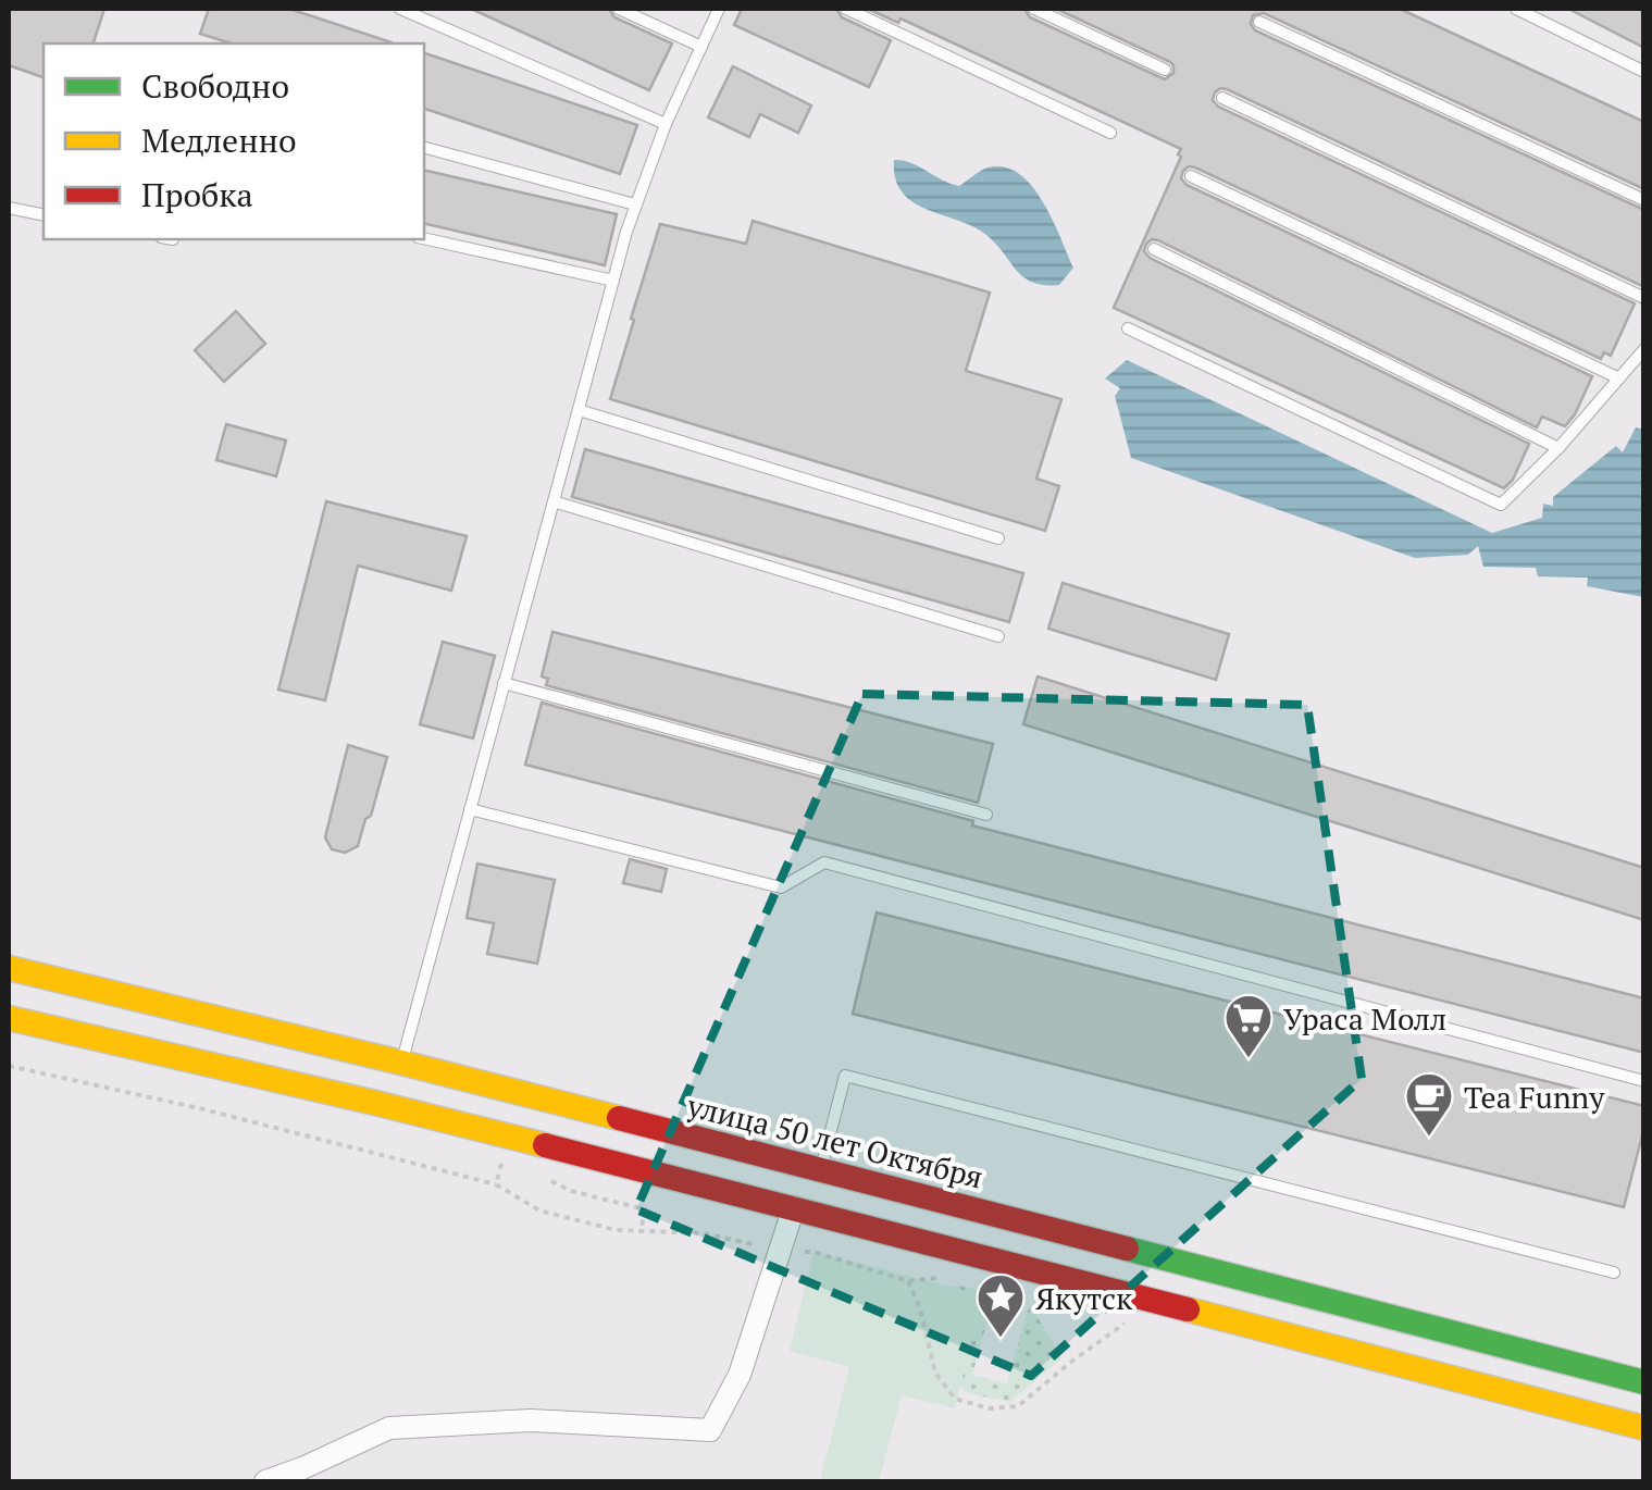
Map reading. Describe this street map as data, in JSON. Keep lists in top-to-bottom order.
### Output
{
  "streets": {
    "main road": ["улица 50 лет Октября"]
  },
  "places": {
    "supermarket": ["Ураса Молл"],
    "cafe": ["Tea Funny"],
    "place": ["Якутск"]
  },
  "legend": ["Свободно", "Медленно", "Пробка"]
}
